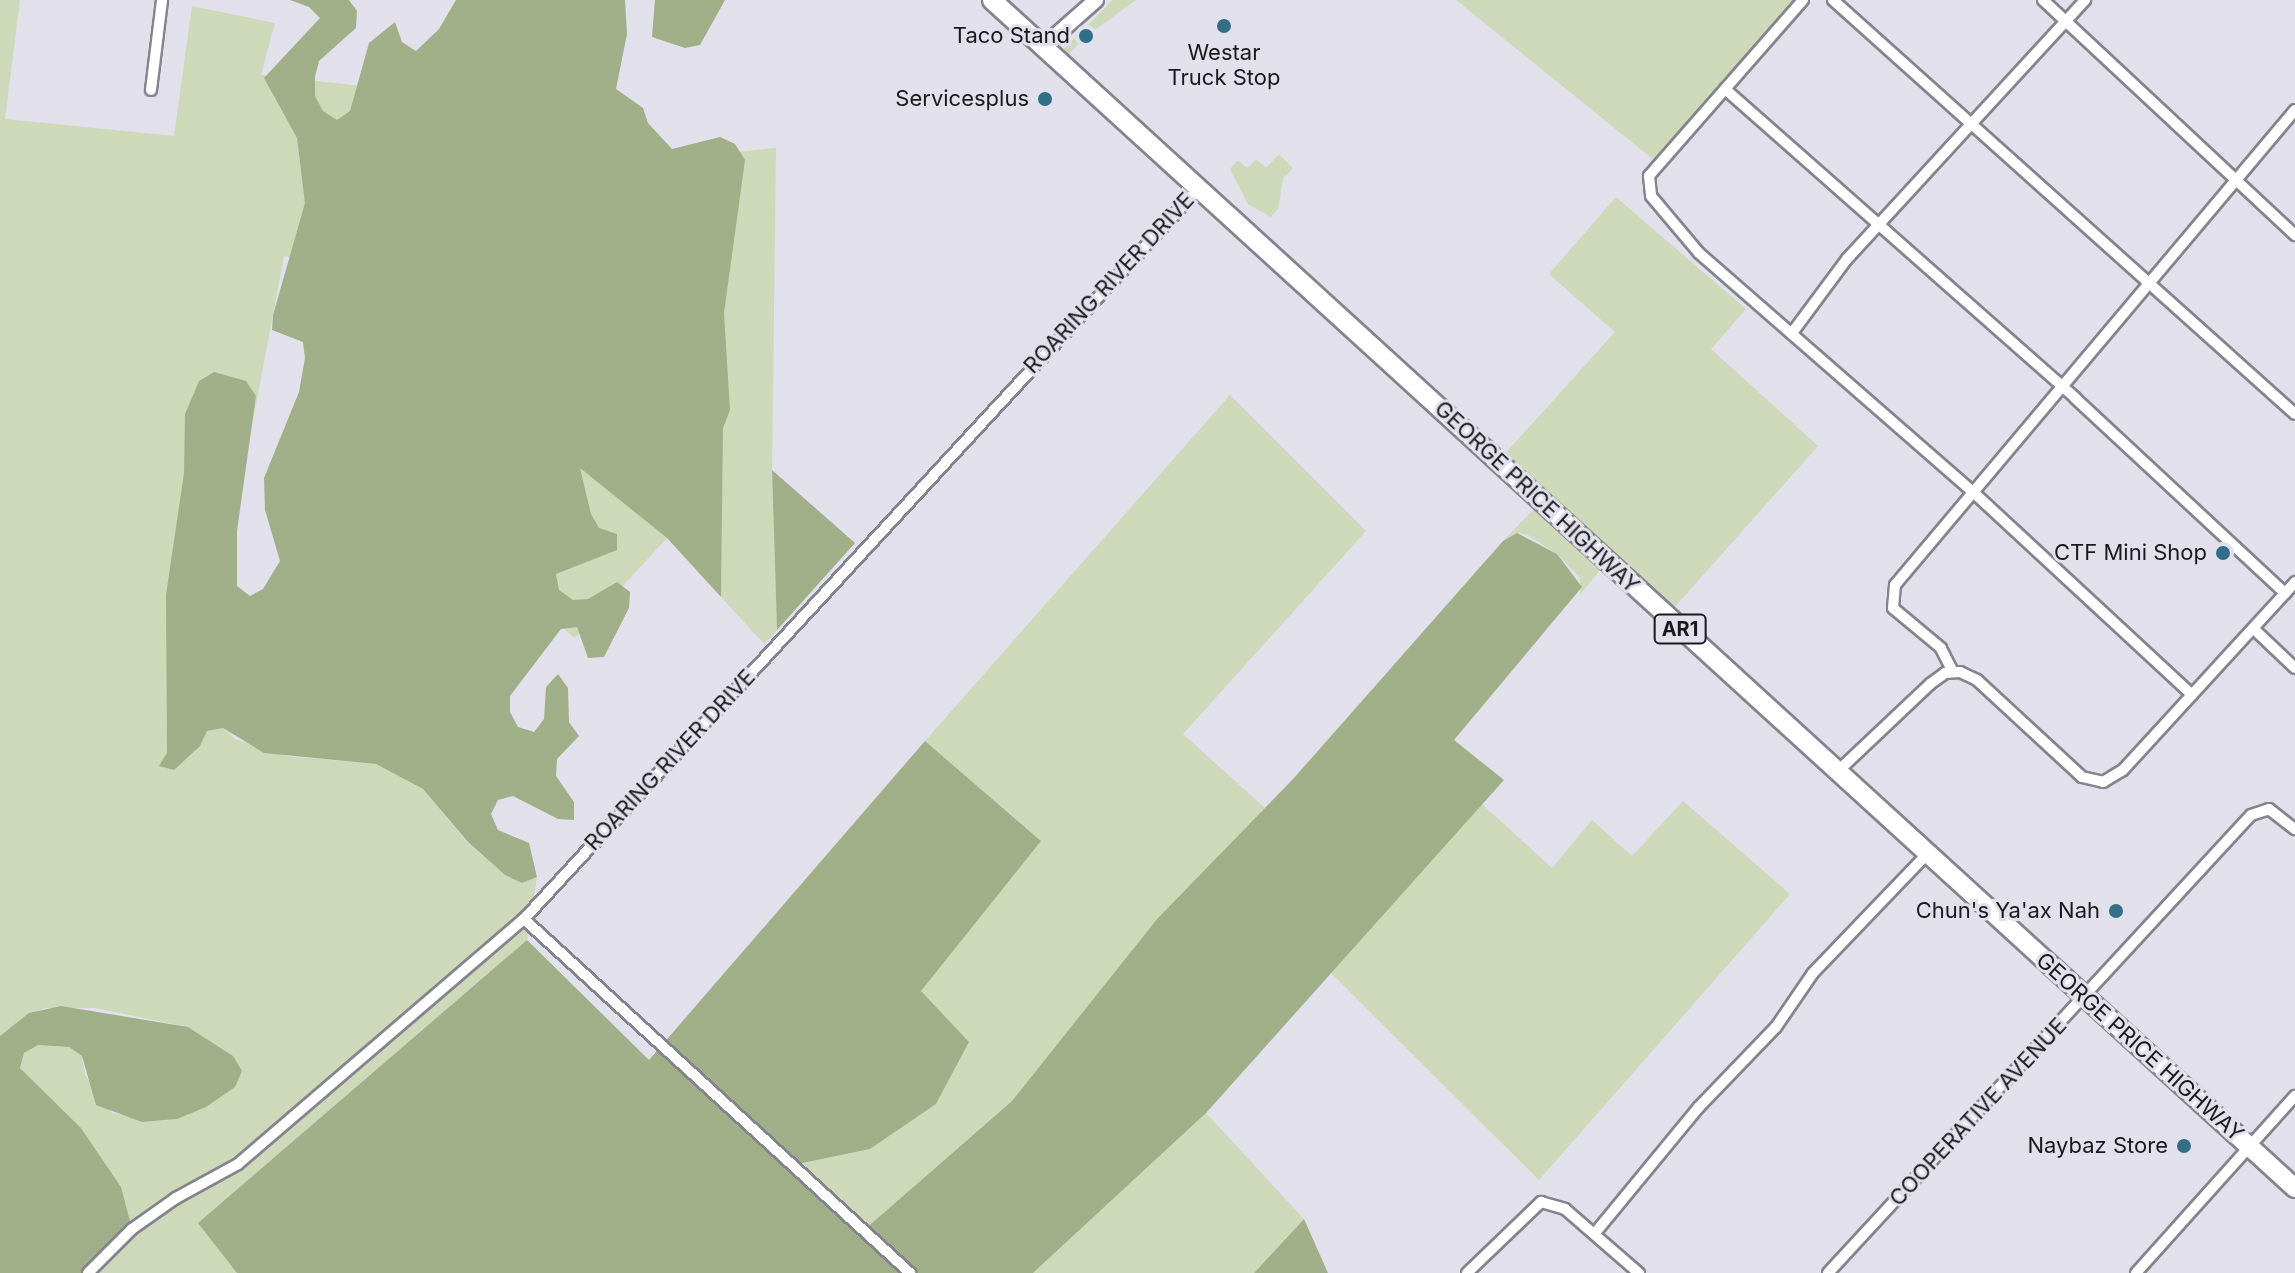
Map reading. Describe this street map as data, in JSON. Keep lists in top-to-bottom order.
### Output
{
  "streets": {
    "highway": ["GEORGE PRICE HIGHWAY", "AR1"],
    "street": ["ROARING RIVER DRIVE", "COOPERATIVE AVENUE"]
  },
  "crossings": [
    ["ROARING RIVER DRIVE", "GEORGE PRICE HIGHWAY"],
    ["GEORGE PRICE HIGHWAY", "COOPERATIVE AVENUE"]
  ],
  "places": [
    "Westar Truck Stop",
    "Taco Stand",
    "Servicesplus",
    "CTF Mini Shop",
    "Chun's Ya'ax Nah",
    "Naybaz Store"
  ]
}
